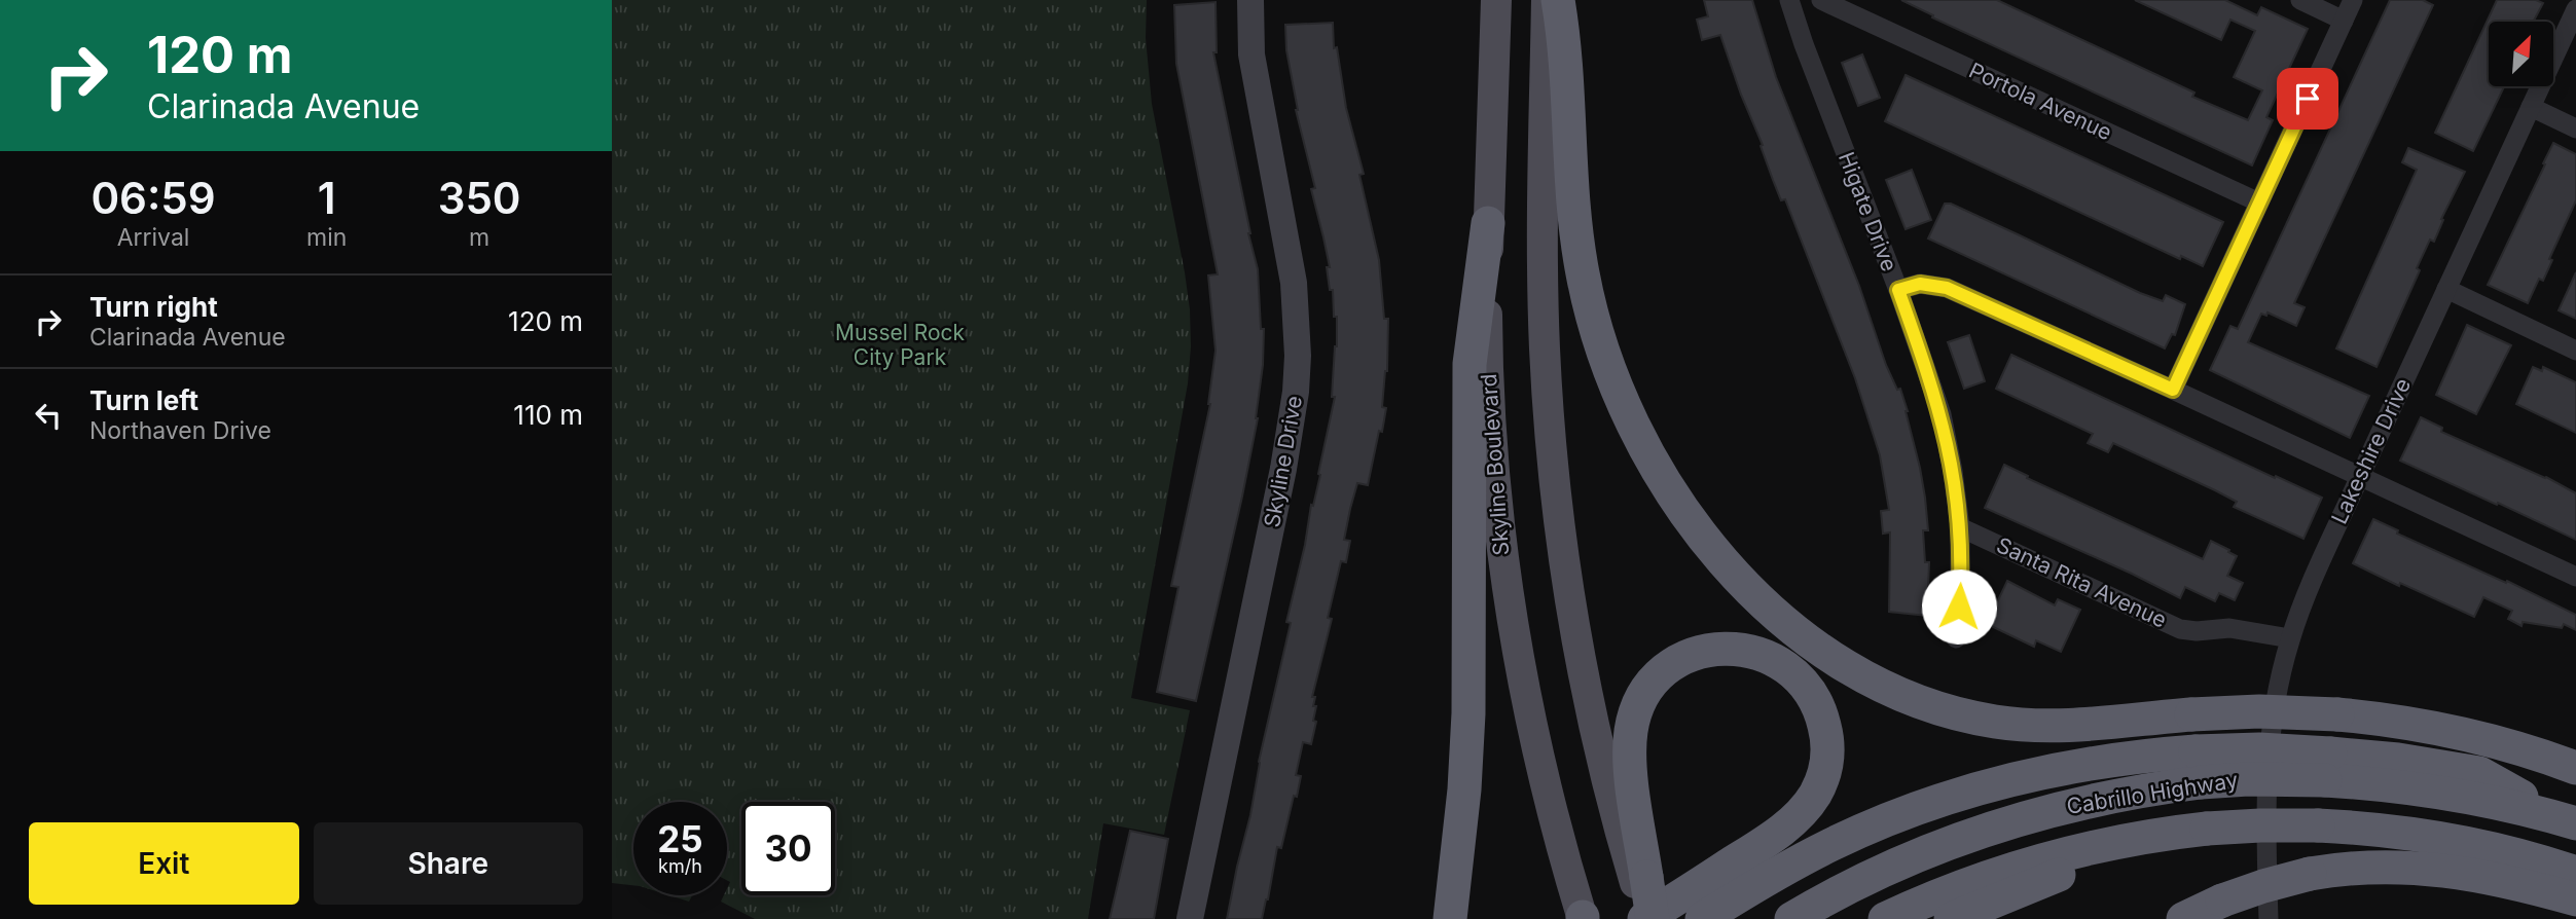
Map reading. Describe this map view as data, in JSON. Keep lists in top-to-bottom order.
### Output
{
  "streets": {
    "highway": ["Cabrillo Highway"],
    "main road": ["Skyline Boulevard"],
    "street": [
      "Portola Avenue",
      "Higate Drive",
      "Lakeshire Drive",
      "Skyline Drive",
      "Santa Rita Avenue"
    ]
  },
  "crossings": [
    ["Higate Drive", "Santa Rita Avenue"],
    ["Lakeshire Drive", "Santa Rita Avenue"]
  ],
  "parks": ["Mussel Rock City Park"],
  "north": "top right",
  "page": {
    "turn": ["120 m", "Clarinada Avenue"],
    "eta": [
      "06:59",
      "Arrival",
      "1",
      "min",
      "350",
      "m"
    ],
    "list": [
      {
        "name": "Turn right",
        "note": "Clarinada Avenue",
        "value": "120 m"
      },
      {
        "name": "Turn left",
        "note": "Northaven Drive",
        "value": "110 m"
      }
    ],
    "speed": "25 km/h",
    "limit": "30",
    "buttons": ["Exit", "Share"]
  }
}
